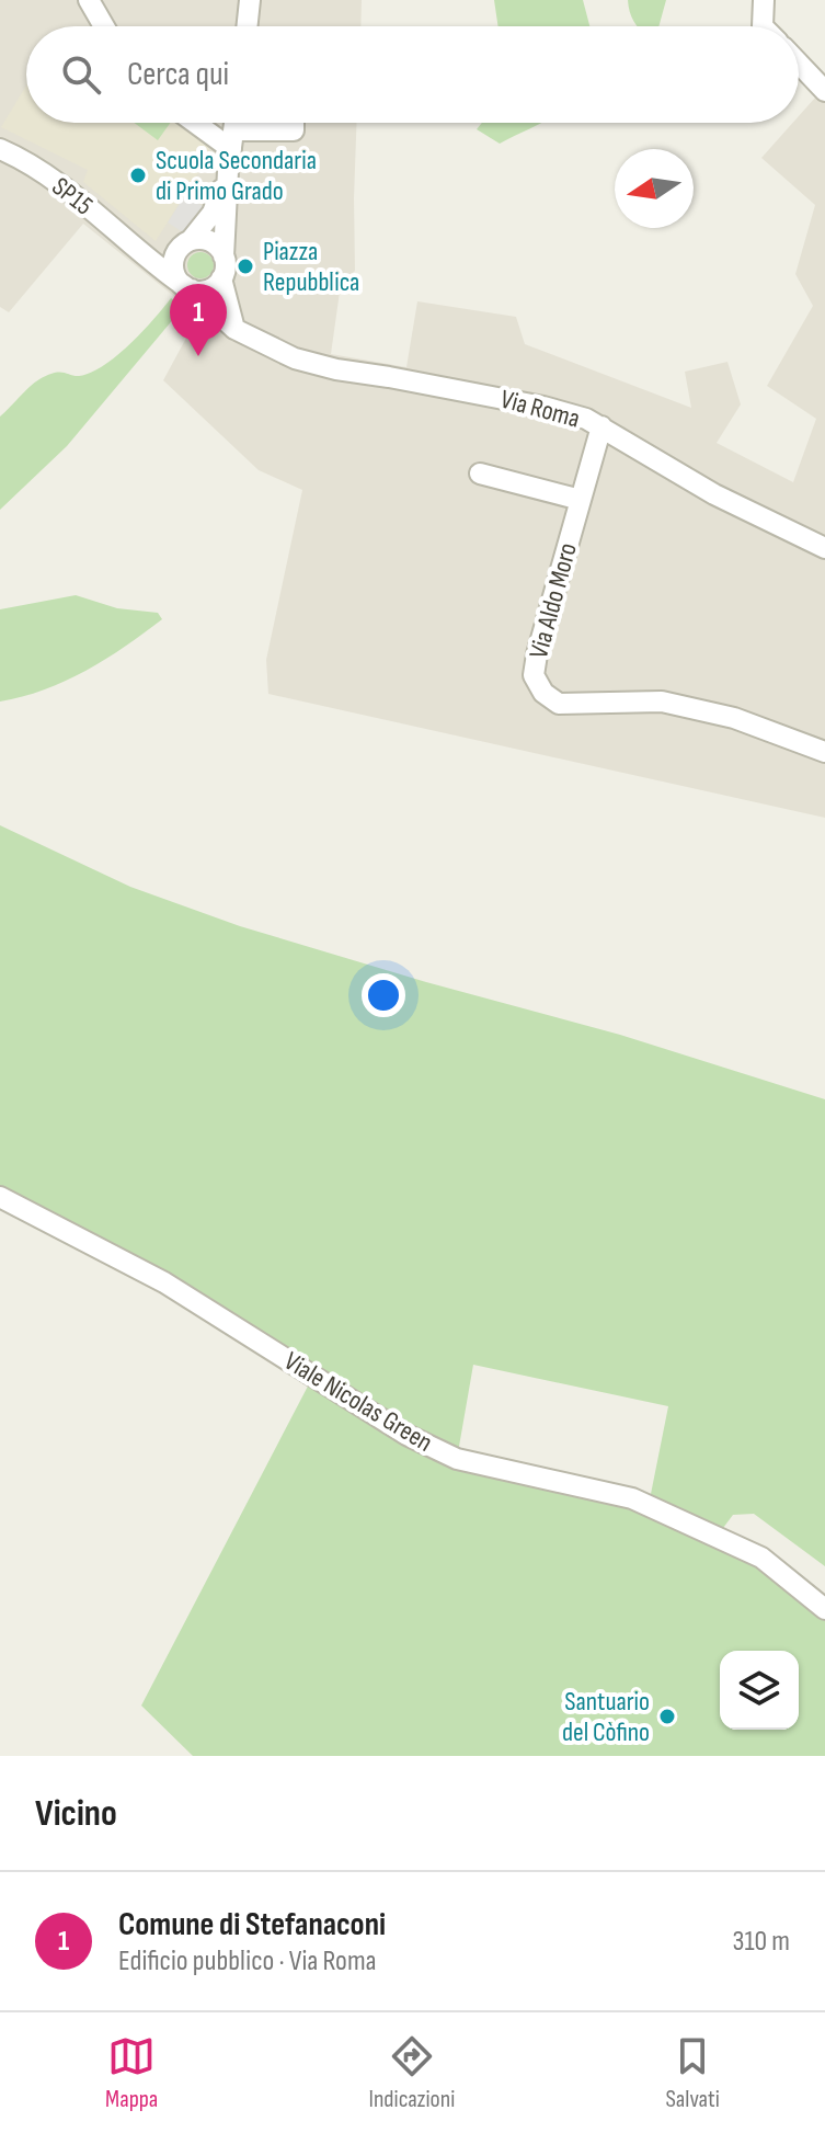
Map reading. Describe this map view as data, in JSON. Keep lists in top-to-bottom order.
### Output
{
  "streets": {
    "street": [
      "SP15",
      "Via Roma",
      "Via Aldo Moro",
      "Viale Nicolas Green"
    ]
  },
  "crossings": [
    ["SP15", "Via Roma"],
    ["Via Roma", "Via Aldo Moro"]
  ],
  "places": ["Scuola Secondaria di Primo Grado", "Piazza Repubblica", "Santuario del Còfino"],
  "north": "left",
  "page": {
    "search": "Cerca qui",
    "pins": "1",
    "heading": "Vicino",
    "list": [
      {
        "mark": "1",
        "name": "Comune di Stefanaconi",
        "note": "Edificio pubblico · Via Roma",
        "value": "310 m"
      }
    ],
    "nav": ["Mappa", "Indicazioni", "Salvati"]
  }
}
